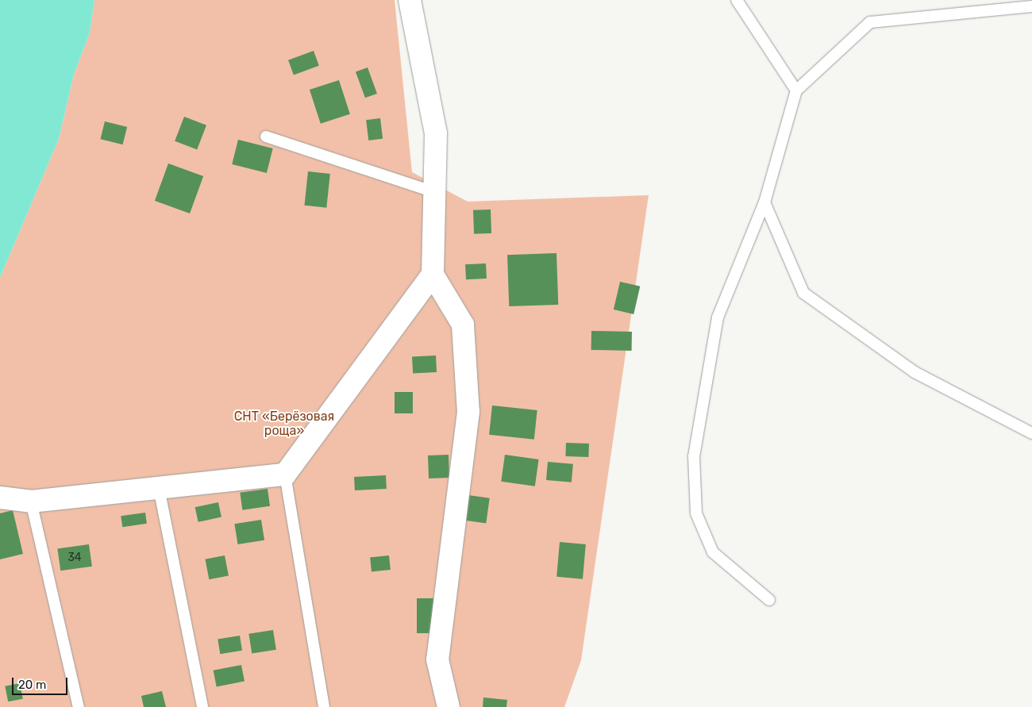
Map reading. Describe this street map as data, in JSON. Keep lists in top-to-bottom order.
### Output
{
  "parks": ["СНТ «Берёзовая роща»"],
  "house_numbers": ["34"],
  "scale_bar": "20 m"
}
